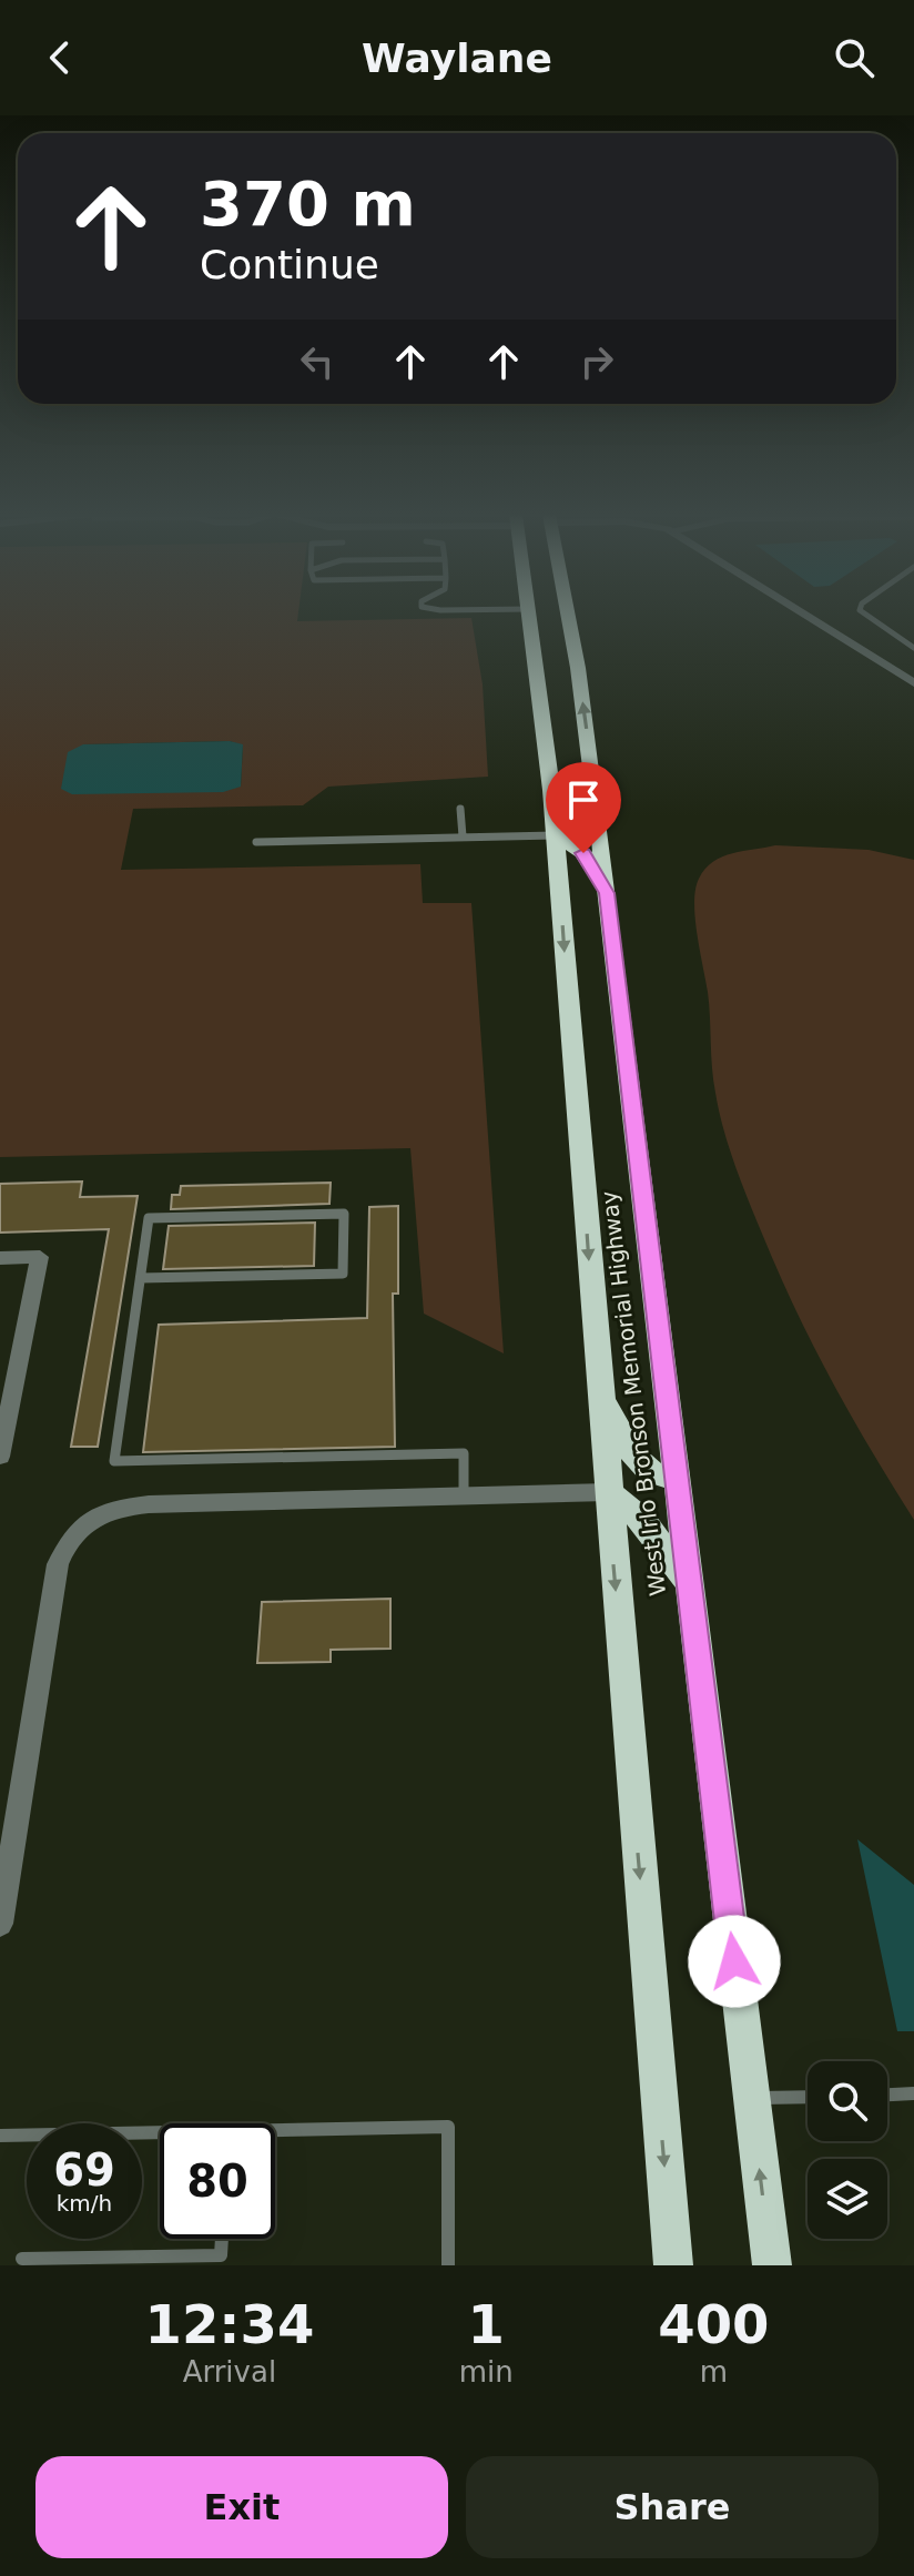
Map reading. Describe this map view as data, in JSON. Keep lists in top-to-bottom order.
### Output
{
  "streets": {
    "highway": ["West Irlo Bronson Memorial Highway"]
  },
  "page": {
    "header": "Waylane",
    "turn": ["370 m", "Continue"],
    "speed": "69 km/h",
    "limit": "80",
    "eta": [
      "12:34",
      "Arrival",
      "1",
      "min",
      "400",
      "m"
    ],
    "buttons": ["Exit", "Share"]
  }
}
